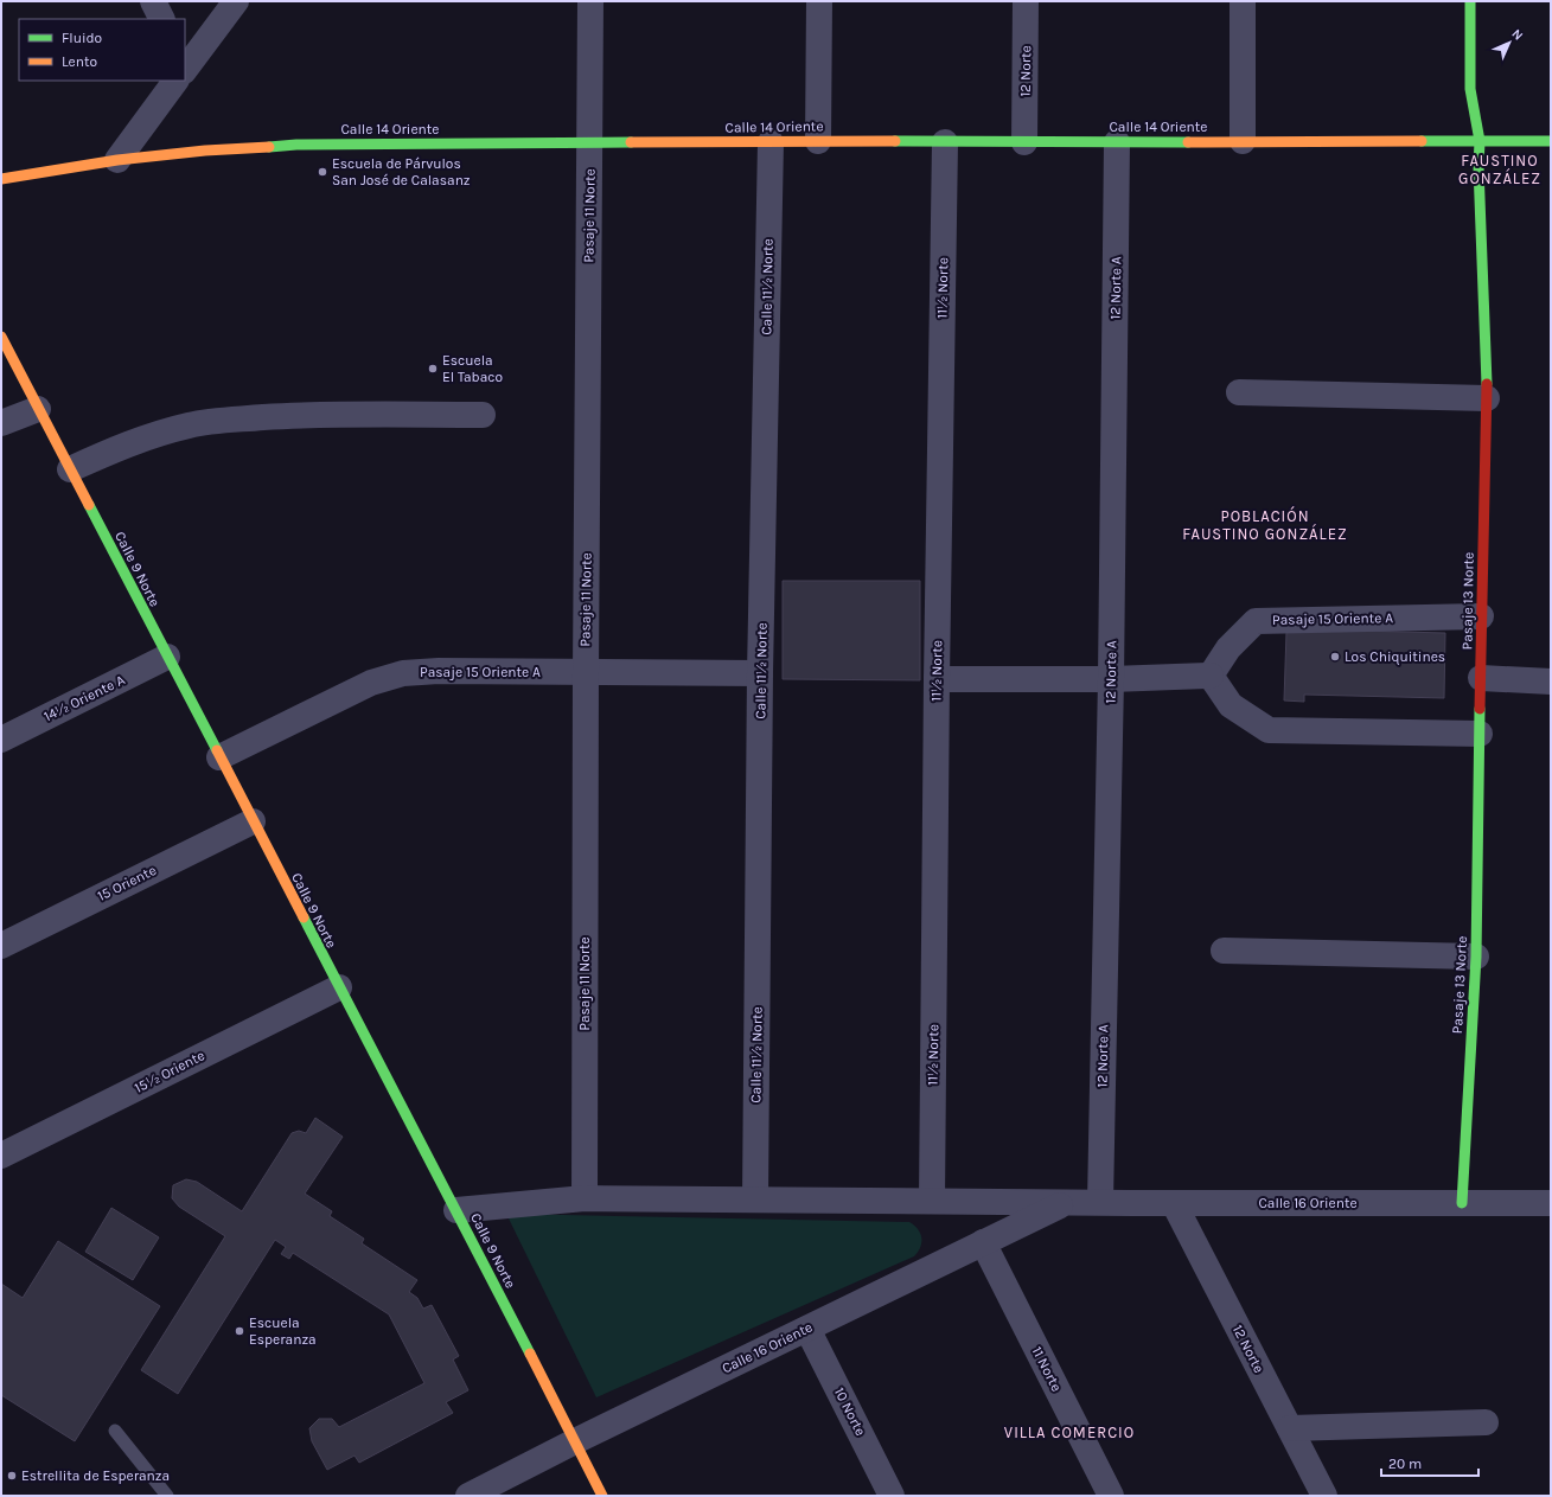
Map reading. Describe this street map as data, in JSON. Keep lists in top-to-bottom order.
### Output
{
  "streets": {
    "street": [
      "12 Norte",
      "Calle 14 Oriente",
      "Pasaje 11 Norte",
      "Calle 11½ Norte",
      "11½ Norte",
      "12 Norte A",
      "Calle 9 Norte",
      "Pasaje 13 Norte",
      "Pasaje 15 Oriente A",
      "14½ Oriente A",
      "15 Oriente",
      "15½ Oriente",
      "Calle 16 Oriente",
      "11 Norte",
      "10 Norte"
    ]
  },
  "crossings": [
    ["12 Norte", "Calle 14 Oriente"],
    ["12 Norte", "Calle 16 Oriente"],
    ["Calle 14 Oriente", "Pasaje 11 Norte"],
    ["Calle 14 Oriente", "Calle 11½ Norte"],
    ["Calle 14 Oriente", "11½ Norte"],
    ["Calle 14 Oriente", "12 Norte A"],
    ["Calle 14 Oriente", "Pasaje 13 Norte"],
    ["Pasaje 11 Norte", "Pasaje 15 Oriente A"],
    ["Pasaje 11 Norte", "Calle 16 Oriente"],
    ["Calle 11½ Norte", "Pasaje 15 Oriente A"],
    ["Calle 11½ Norte", "Calle 16 Oriente"],
    ["11½ Norte", "Calle 16 Oriente"],
    ["12 Norte A", "Calle 16 Oriente"],
    ["Calle 9 Norte", "Pasaje 15 Oriente A"],
    ["Calle 9 Norte", "14½ Oriente A"],
    ["Calle 9 Norte", "15 Oriente"],
    ["Calle 9 Norte", "15½ Oriente"],
    ["Calle 9 Norte", "Calle 16 Oriente"],
    ["Pasaje 13 Norte", "Pasaje 15 Oriente A"],
    ["Pasaje 13 Norte", "Calle 16 Oriente"],
    ["Calle 16 Oriente", "11 Norte"],
    ["Calle 16 Oriente", "10 Norte"]
  ],
  "districts": ["FAUSTINO GONZÁLEZ", "POBLACIÓN FAUSTINO GONZÁLEZ", "VILLA COMERCIO"],
  "places": [
    "Escuela de Párvulos San José de Calasanz",
    "Escuela El Tabaco",
    "Los Chiquitines",
    "Escuela Esperanza",
    "Estrellita de Esperanza"
  ],
  "legend": ["Fluido", "Lento"],
  "scale_bar": "20 m",
  "north": "top right"
}
